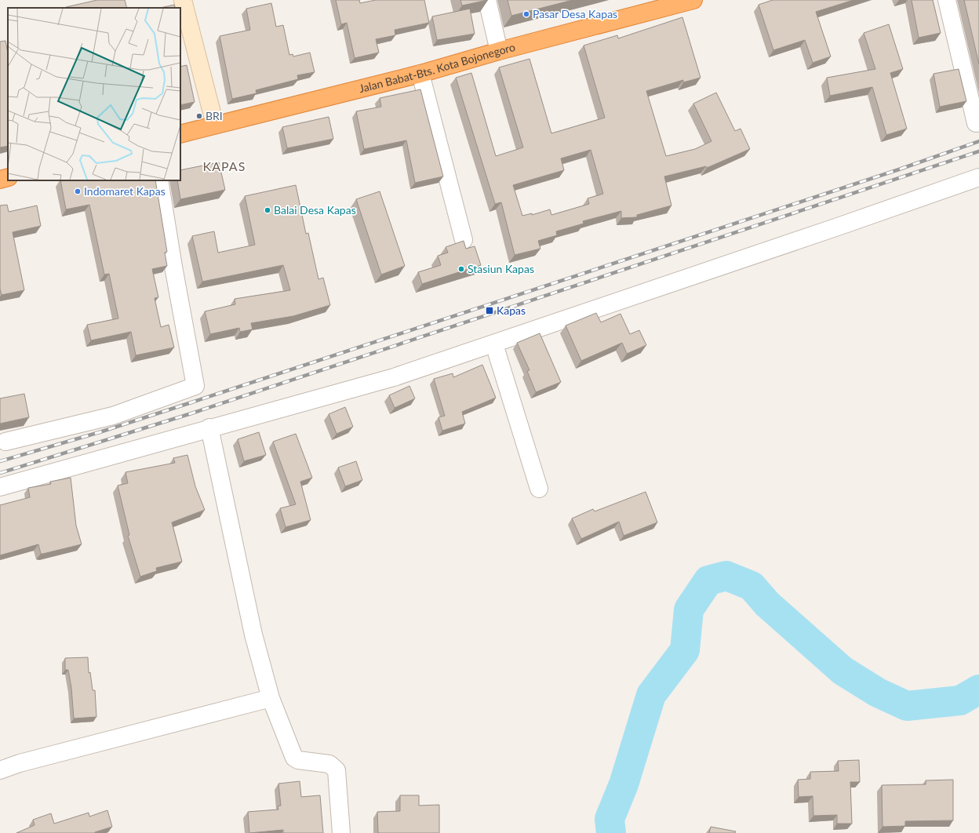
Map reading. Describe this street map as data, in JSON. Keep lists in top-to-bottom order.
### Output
{
  "streets": {
    "highway": ["Jalan Babat-Bts. Kota Bojonegoro"]
  },
  "districts": ["KAPAS"],
  "places": {
    "other": [
      "Pasar Desa Kapas",
      "BRI",
      "Indomaret Kapas",
      "Balai Desa Kapas",
      "Stasiun Kapas"
    ],
    "transit": ["Kapas"]
  }
}
